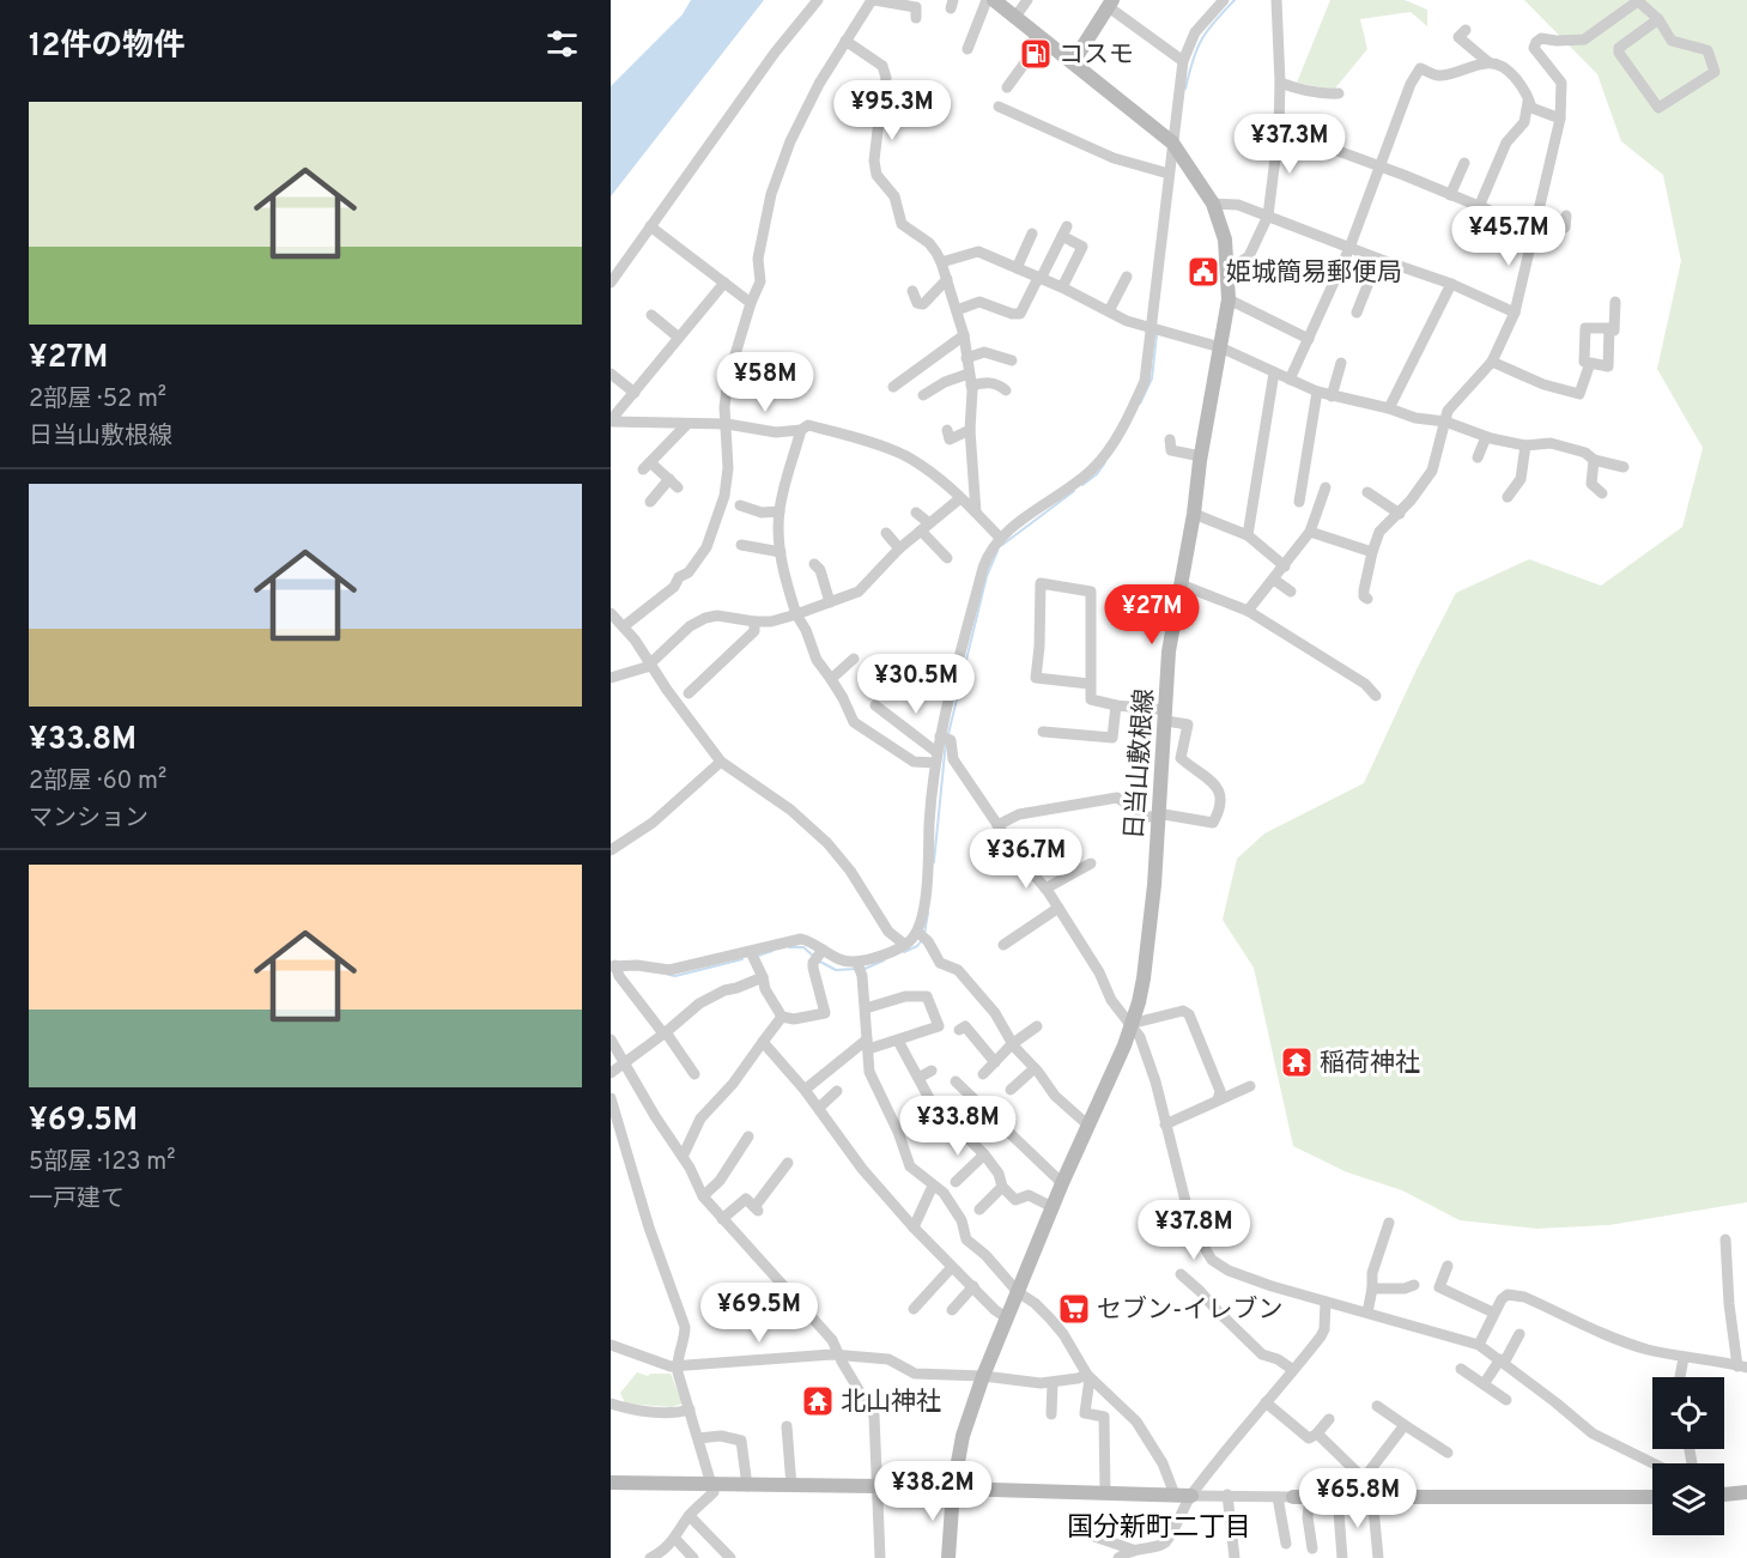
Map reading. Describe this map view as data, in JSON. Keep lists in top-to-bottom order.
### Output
{
  "streets": {
    "main road": ["日当山敷根線"]
  },
  "districts": ["国分新町二丁目"],
  "places": {
    "fuel station": ["コスモ"],
    "public building": ["姫城簡易郵便局"],
    "temple": ["稲荷神社", "北山神社"],
    "supermarket": ["セブン-イレブン"]
  },
  "page": {
    "heading": "12件の物件",
    "price": [
      "¥95.3M",
      "¥37.3M",
      "¥45.7M",
      "¥58M",
      "¥27M",
      "¥30.5M",
      "¥36.7M",
      "¥33.8M",
      "¥37.8M",
      "¥69.5M",
      "¥38.2M",
      "¥65.8M"
    ],
    "list": [
      {
        "name": "¥27M",
        "note": "2部屋 · 52 m² · 日当山敷根線"
      },
      {
        "name": "¥33.8M",
        "note": "2部屋 · 60 m² · マンション"
      },
      {
        "name": "¥69.5M",
        "note": "5部屋 · 123 m² · 一戸建て"
      }
    ]
  }
}
